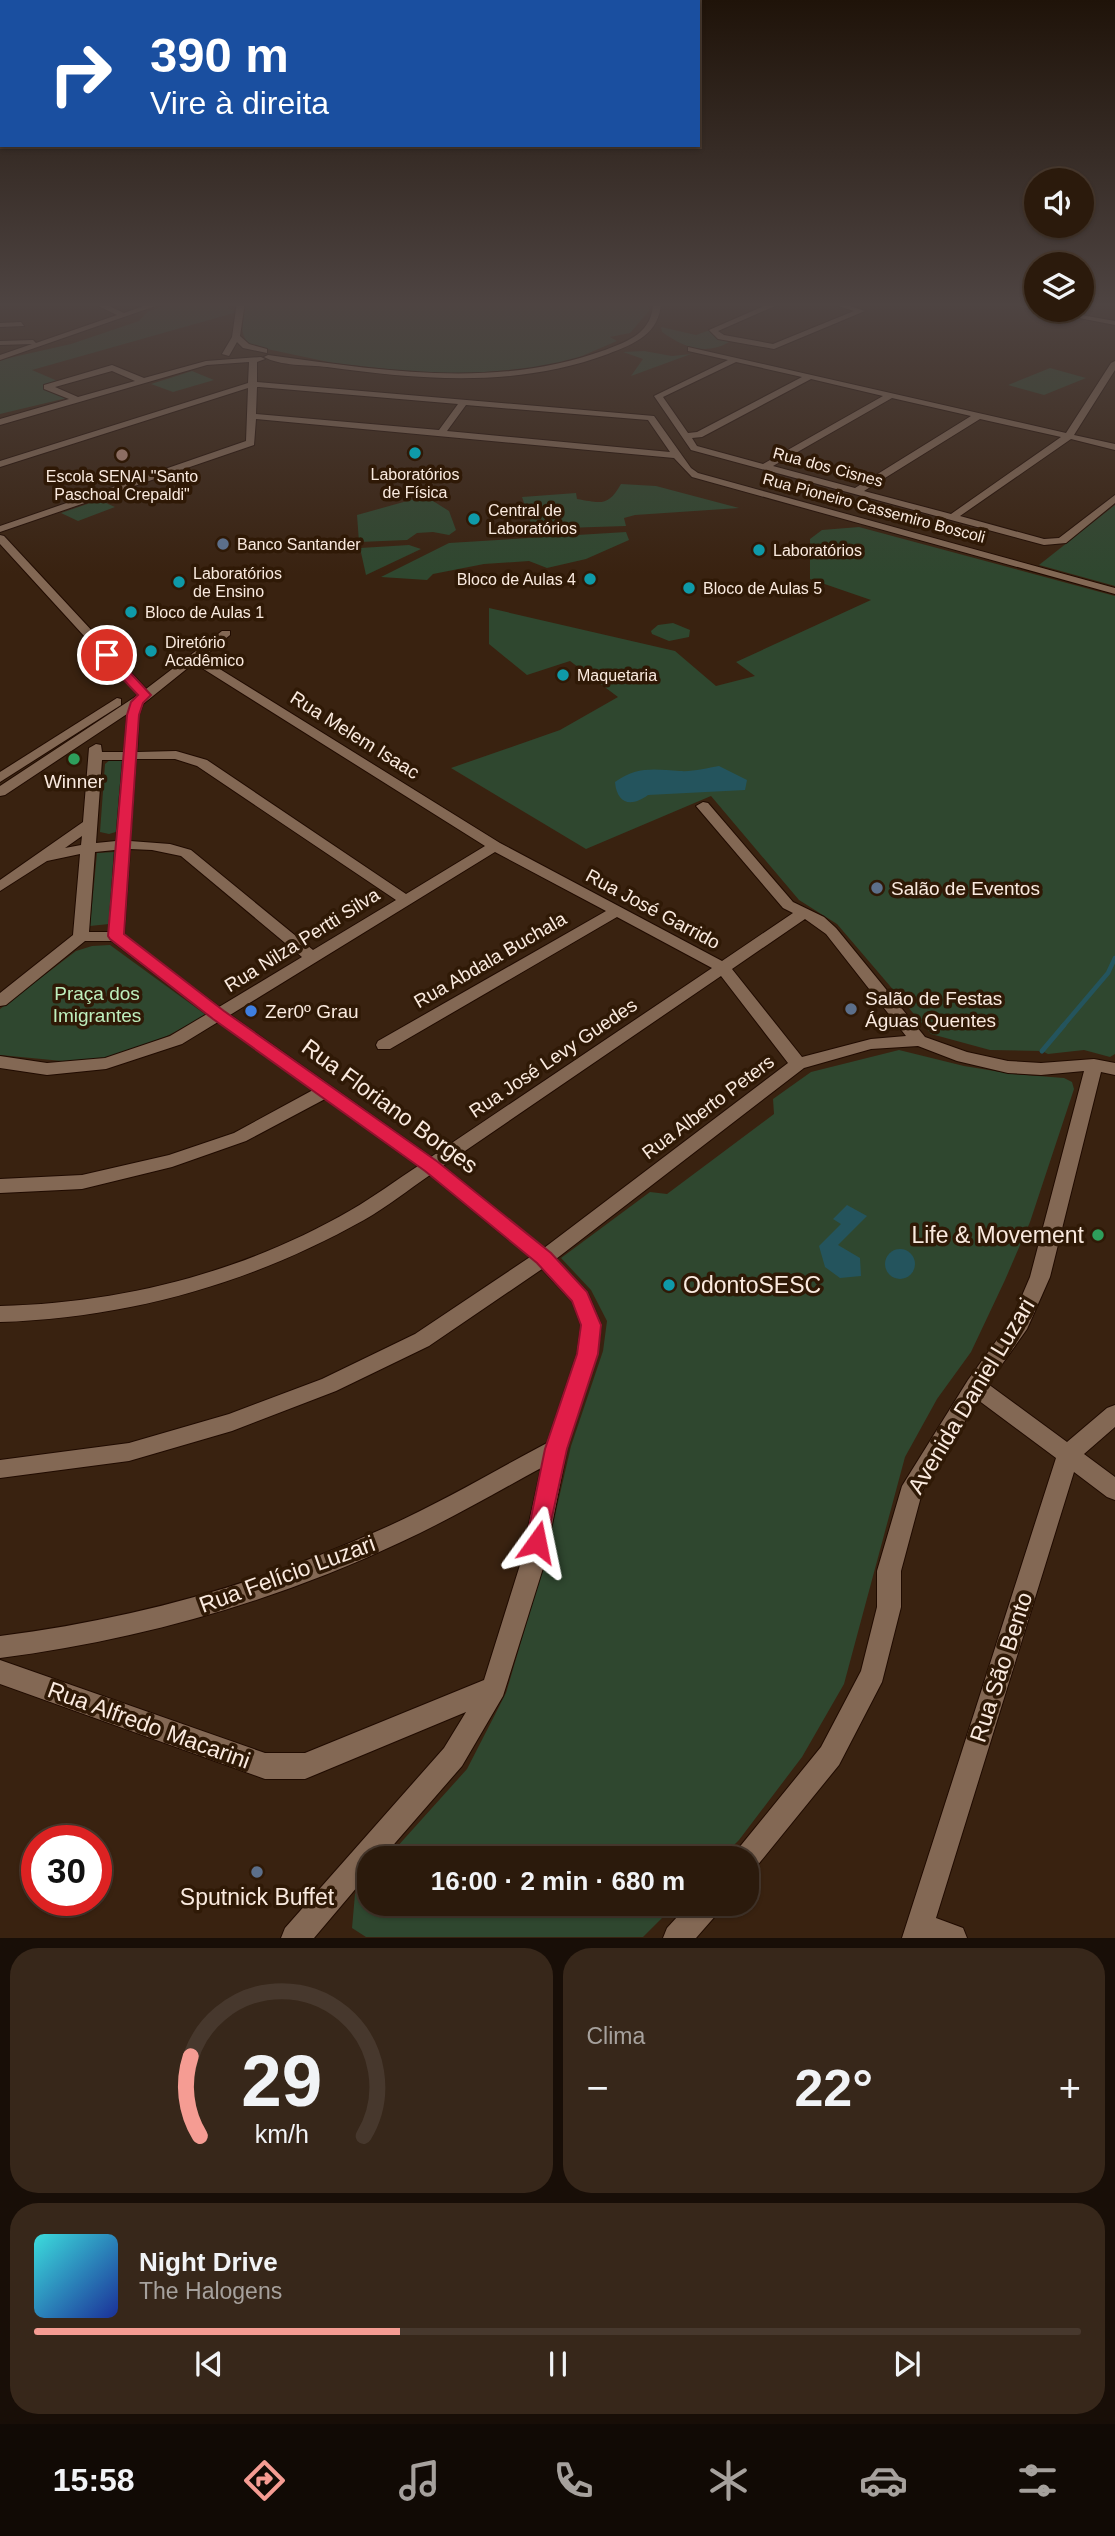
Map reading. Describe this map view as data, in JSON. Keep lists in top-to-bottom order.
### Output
{
  "streets": {
    "street": [
      "Rua dos Cisnes",
      "Rua Pioneiro Cassemiro Boscoli",
      "Rua Melem Isaac",
      "Rua José Garrido",
      "Rua Nilza Pertti Silva",
      "Rua Abdala Buchala",
      "Rua José Levy Guedes",
      "Rua Floriano Borges",
      "Rua Alberto Peters",
      "Avenida Daniel Luzari",
      "Rua Felício Luzari",
      "Rua São Bento",
      "Rua Alfredo Macarini"
    ]
  },
  "crossings": [
    ["Rua Melem Isaac", "Rua José Garrido"],
    ["Rua Melem Isaac", "Rua Nilza Pertti Silva"],
    ["Rua José Garrido", "Rua Nilza Pertti Silva"],
    ["Rua José Garrido", "Rua Abdala Buchala"],
    ["Rua José Garrido", "Rua José Levy Guedes"],
    ["Rua José Garrido", "Rua Alberto Peters"],
    ["Rua Nilza Pertti Silva", "Rua Floriano Borges"],
    ["Rua José Levy Guedes", "Rua Floriano Borges"],
    ["Rua Floriano Borges", "Rua Alberto Peters"],
    ["Rua Floriano Borges", "Rua Felício Luzari"],
    ["Rua Floriano Borges", "Rua Alfredo Macarini"]
  ],
  "parks": ["Praça dos Imigrantes"],
  "places": [
    "Laboratórios de Física",
    "Escola SENAI \"Santo Paschoal Crepaldi\"",
    "Central de Laboratórios",
    "Banco Santander",
    "Laboratórios",
    "Bloco de Aulas 4",
    "Laboratórios de Ensino",
    "Bloco de Aulas 5",
    "Bloco de Aulas 1",
    "Diretório Acadêmico",
    "Maquetaria",
    "Winner",
    "Salão de Eventos",
    "Salão de Festas Águas Quentes",
    "Zer0º Grau",
    "Life & Movement",
    "OdontoSESC",
    "Sputnick Buffet"
  ],
  "page": {
    "turn": ["390 m", "Vire à direita"],
    "limit": "30",
    "trip": "16:00 · 2 min · 680 m",
    "tile": "Clima",
    "heat": ["−", "22°", "+"],
    "song": ["Night Drive", "The Halogens"],
    "tabs": "15:58",
    "gauge": ["29", "km/h"]
  }
}
